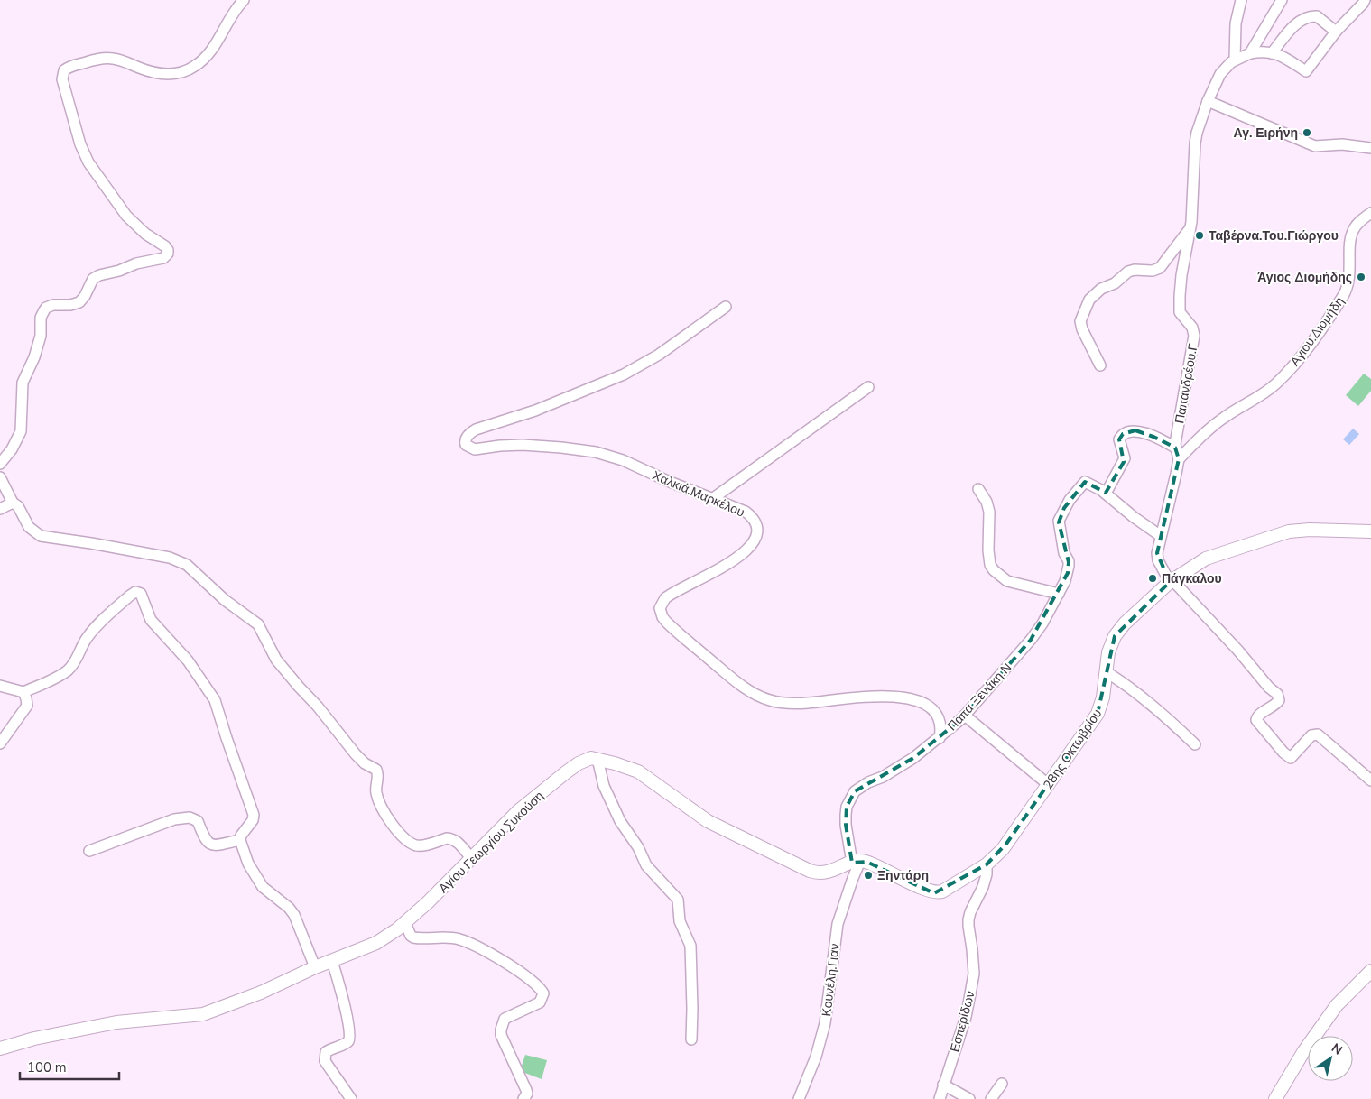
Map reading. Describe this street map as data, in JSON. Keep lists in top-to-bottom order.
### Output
{
  "streets": {
    "main road": ["28ης Οκτωβρίου", "Αγίου Γεωργίου Συκούση"],
    "street": [
      "Αγιου.Διομήδη",
      "Παπανδρέου.Γ",
      "Χαλκιά.Μαρκέλου",
      "Παπα.Ξενάκη.Ν",
      "Κουνέλη.Γιαν",
      "Εσπερίδων"
    ]
  },
  "crossings": [
    ["Αγιου.Διομήδη", "Παπανδρέου.Γ"],
    ["Παπανδρέου.Γ", "28ης Οκτωβρίου"],
    ["Χαλκιά.Μαρκέλου", "Παπα.Ξενάκη.Ν"],
    ["Παπα.Ξενάκη.Ν", "Κουνέλη.Γιαν"],
    ["28ης Οκτωβρίου", "Εσπερίδων"]
  ],
  "places": [
    "Αγ. Ειρήνη",
    "Ταβέρνα.Του.Γιώργου",
    "Άγιος Διομήδης",
    "Πάγκαλου",
    "Ξηντάρη"
  ],
  "scale_bar": "100 m",
  "north": "top right"
}
